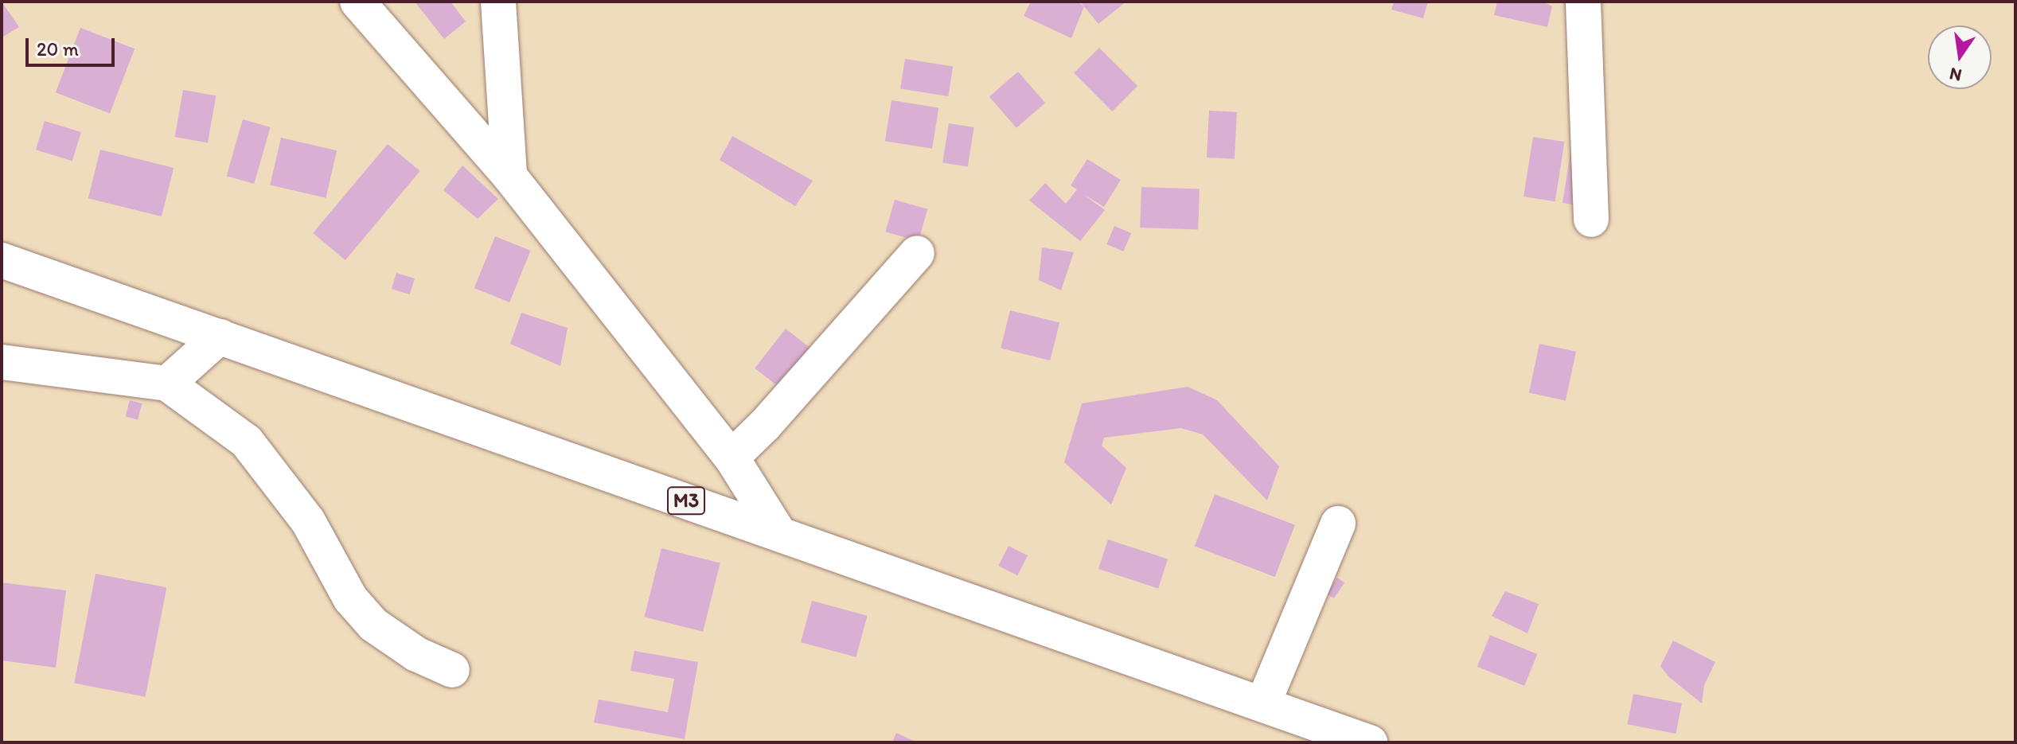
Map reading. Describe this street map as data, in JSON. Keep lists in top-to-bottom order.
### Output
{
  "streets": {
    "main road": ["M3"]
  },
  "scale_bar": "20 m",
  "north": "bottom"
}
